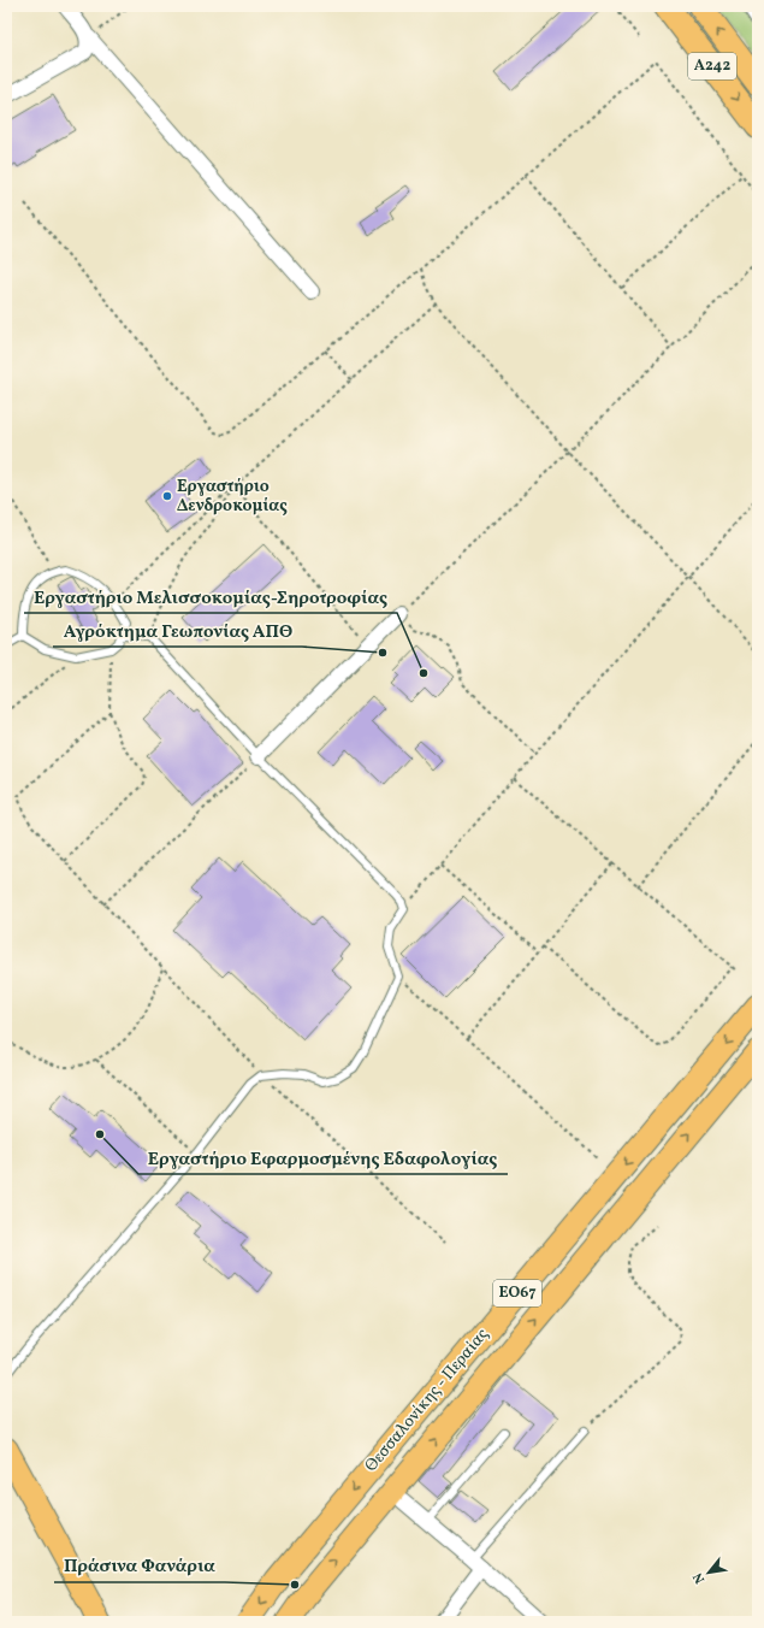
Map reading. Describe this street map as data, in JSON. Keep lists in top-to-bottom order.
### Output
{
  "streets": {
    "highway": ["Α242"],
    "main road": ["ΕΟ67", "Θεσσαλονίκης - Περαίας"]
  },
  "places": [
    "Εργαστήριο Δενδροκομίας",
    "Αγρόκτημα Γεωπονίας ΑΠΘ",
    "Εργαστήριο Μελισσοκομίας-Σηροτροφίας",
    "Εργαστήριο Εφαρμοσμένης Εδαφολογίας",
    "Πράσινα Φανάρια"
  ],
  "north": "bottom left"
}
